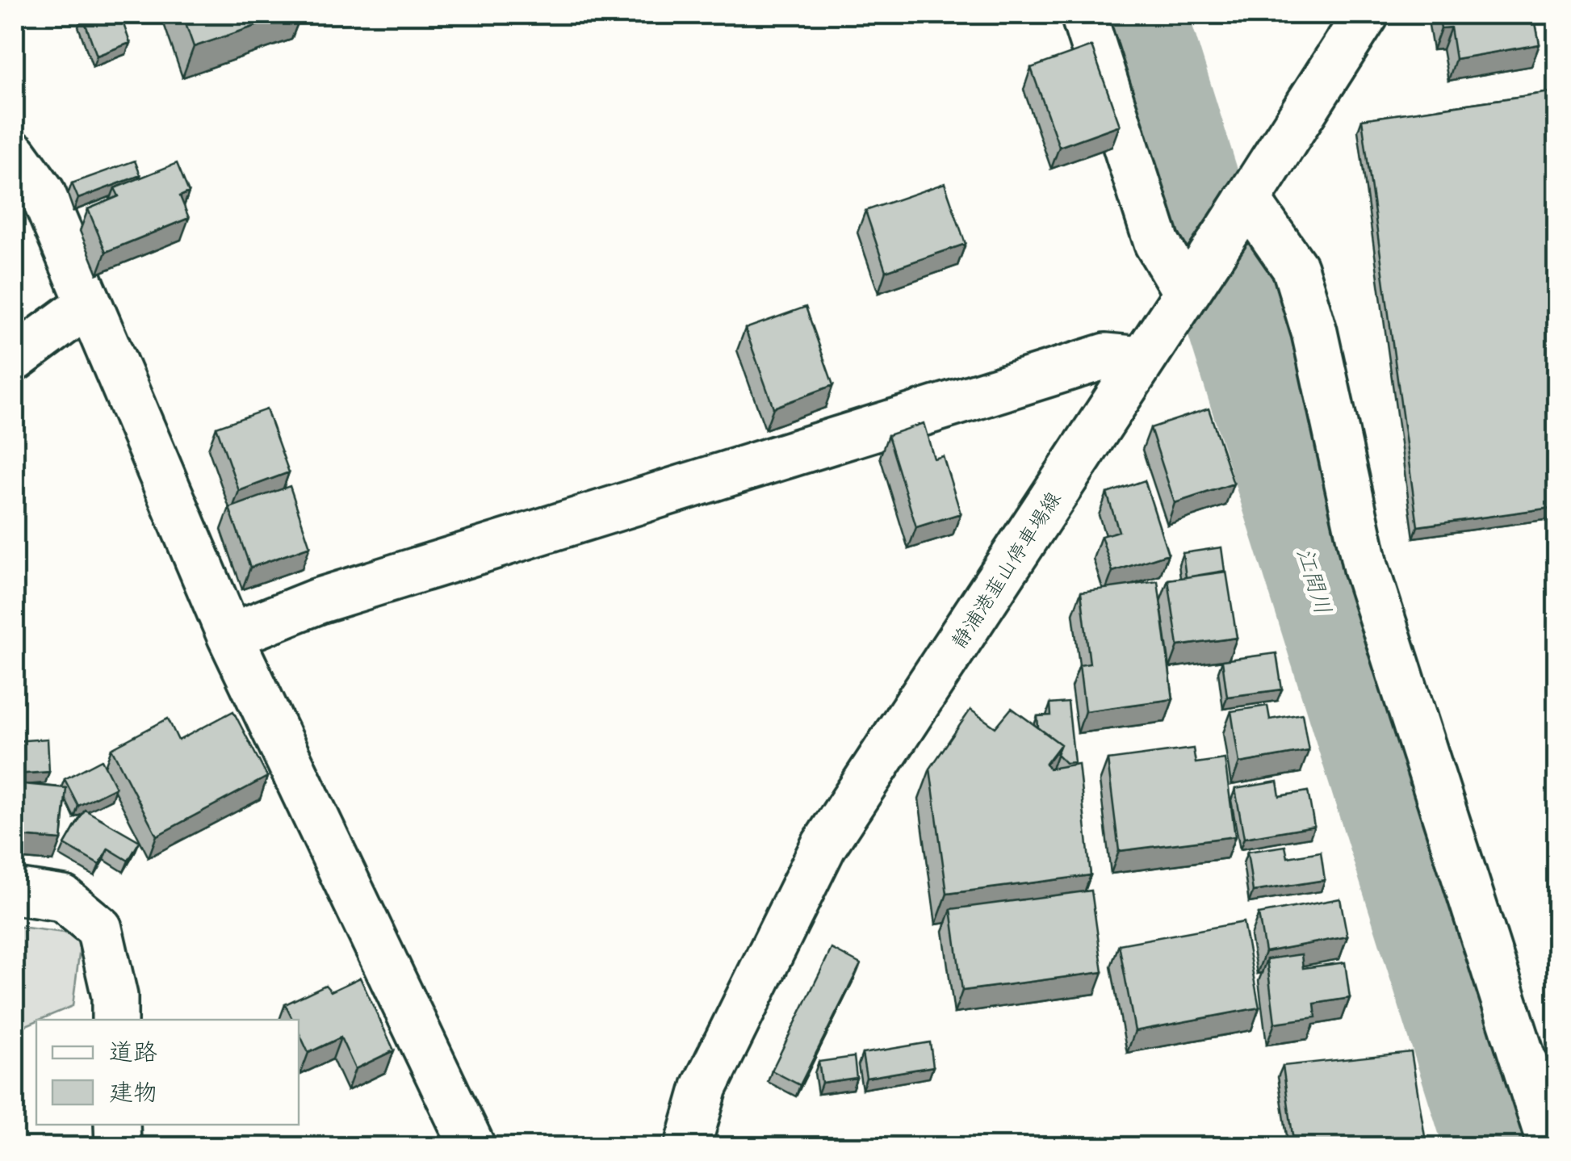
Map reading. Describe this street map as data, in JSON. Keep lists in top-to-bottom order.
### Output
{
  "streets": {
    "street": ["静浦港韮山停車場線"]
  },
  "water": ["江間川"],
  "legend": ["道路", "建物"]
}
